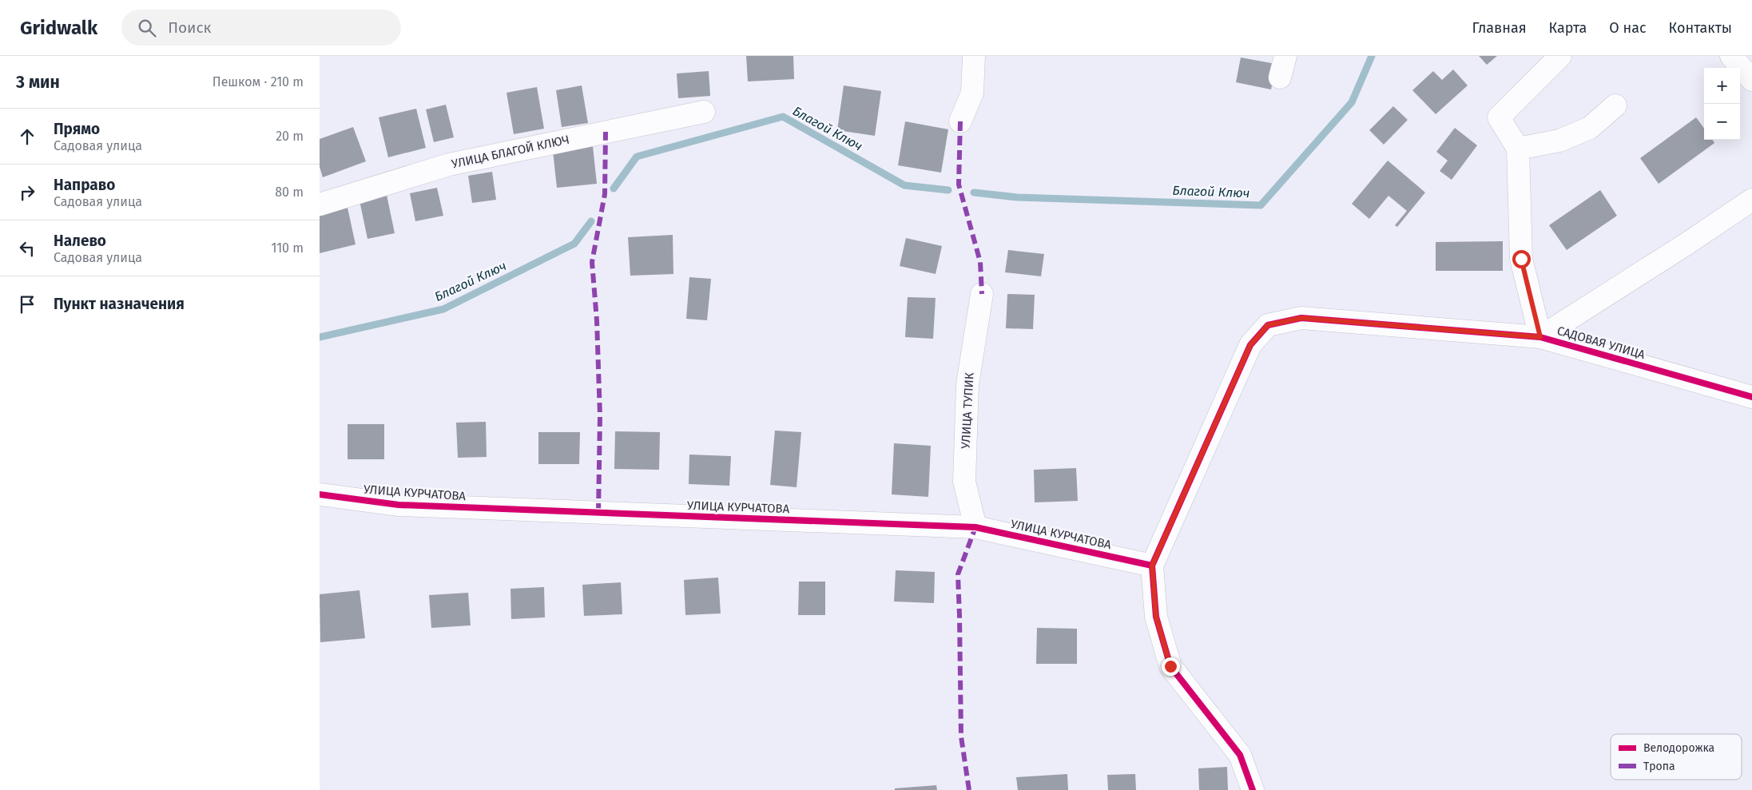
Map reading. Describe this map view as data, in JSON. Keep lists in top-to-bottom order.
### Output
{
  "streets": {
    "street": [
      "УЛИЦА БЛАГОЙ КЛЮЧ",
      "САДОВАЯ УЛИЦА",
      "УЛИЦА ТУПИК",
      "УЛИЦА КУРЧАТОВА"
    ]
  },
  "crossings": [
    ["САДОВАЯ УЛИЦА", "УЛИЦА КУРЧАТОВА"],
    ["УЛИЦА ТУПИК", "УЛИЦА КУРЧАТОВА"]
  ],
  "water": ["Благой Ключ"],
  "legend": ["Велодорожка", "Тропа"],
  "page": {
    "header": "Gridwalk",
    "search": "Поиск",
    "nav": [
      "Главная",
      "Карта",
      "О нас",
      "Контакты"
    ],
    "heading": ["3 мин", "Пешком · 210 m"],
    "map_buttons": ["+", "−"],
    "list": [
      ["Прямо", "Садовая улица", "20 m"],
      ["Направо", "Садовая улица", "80 m"],
      ["Налево", "Садовая улица", "110 m"],
      "Пункт назначения"
    ]
  }
}
